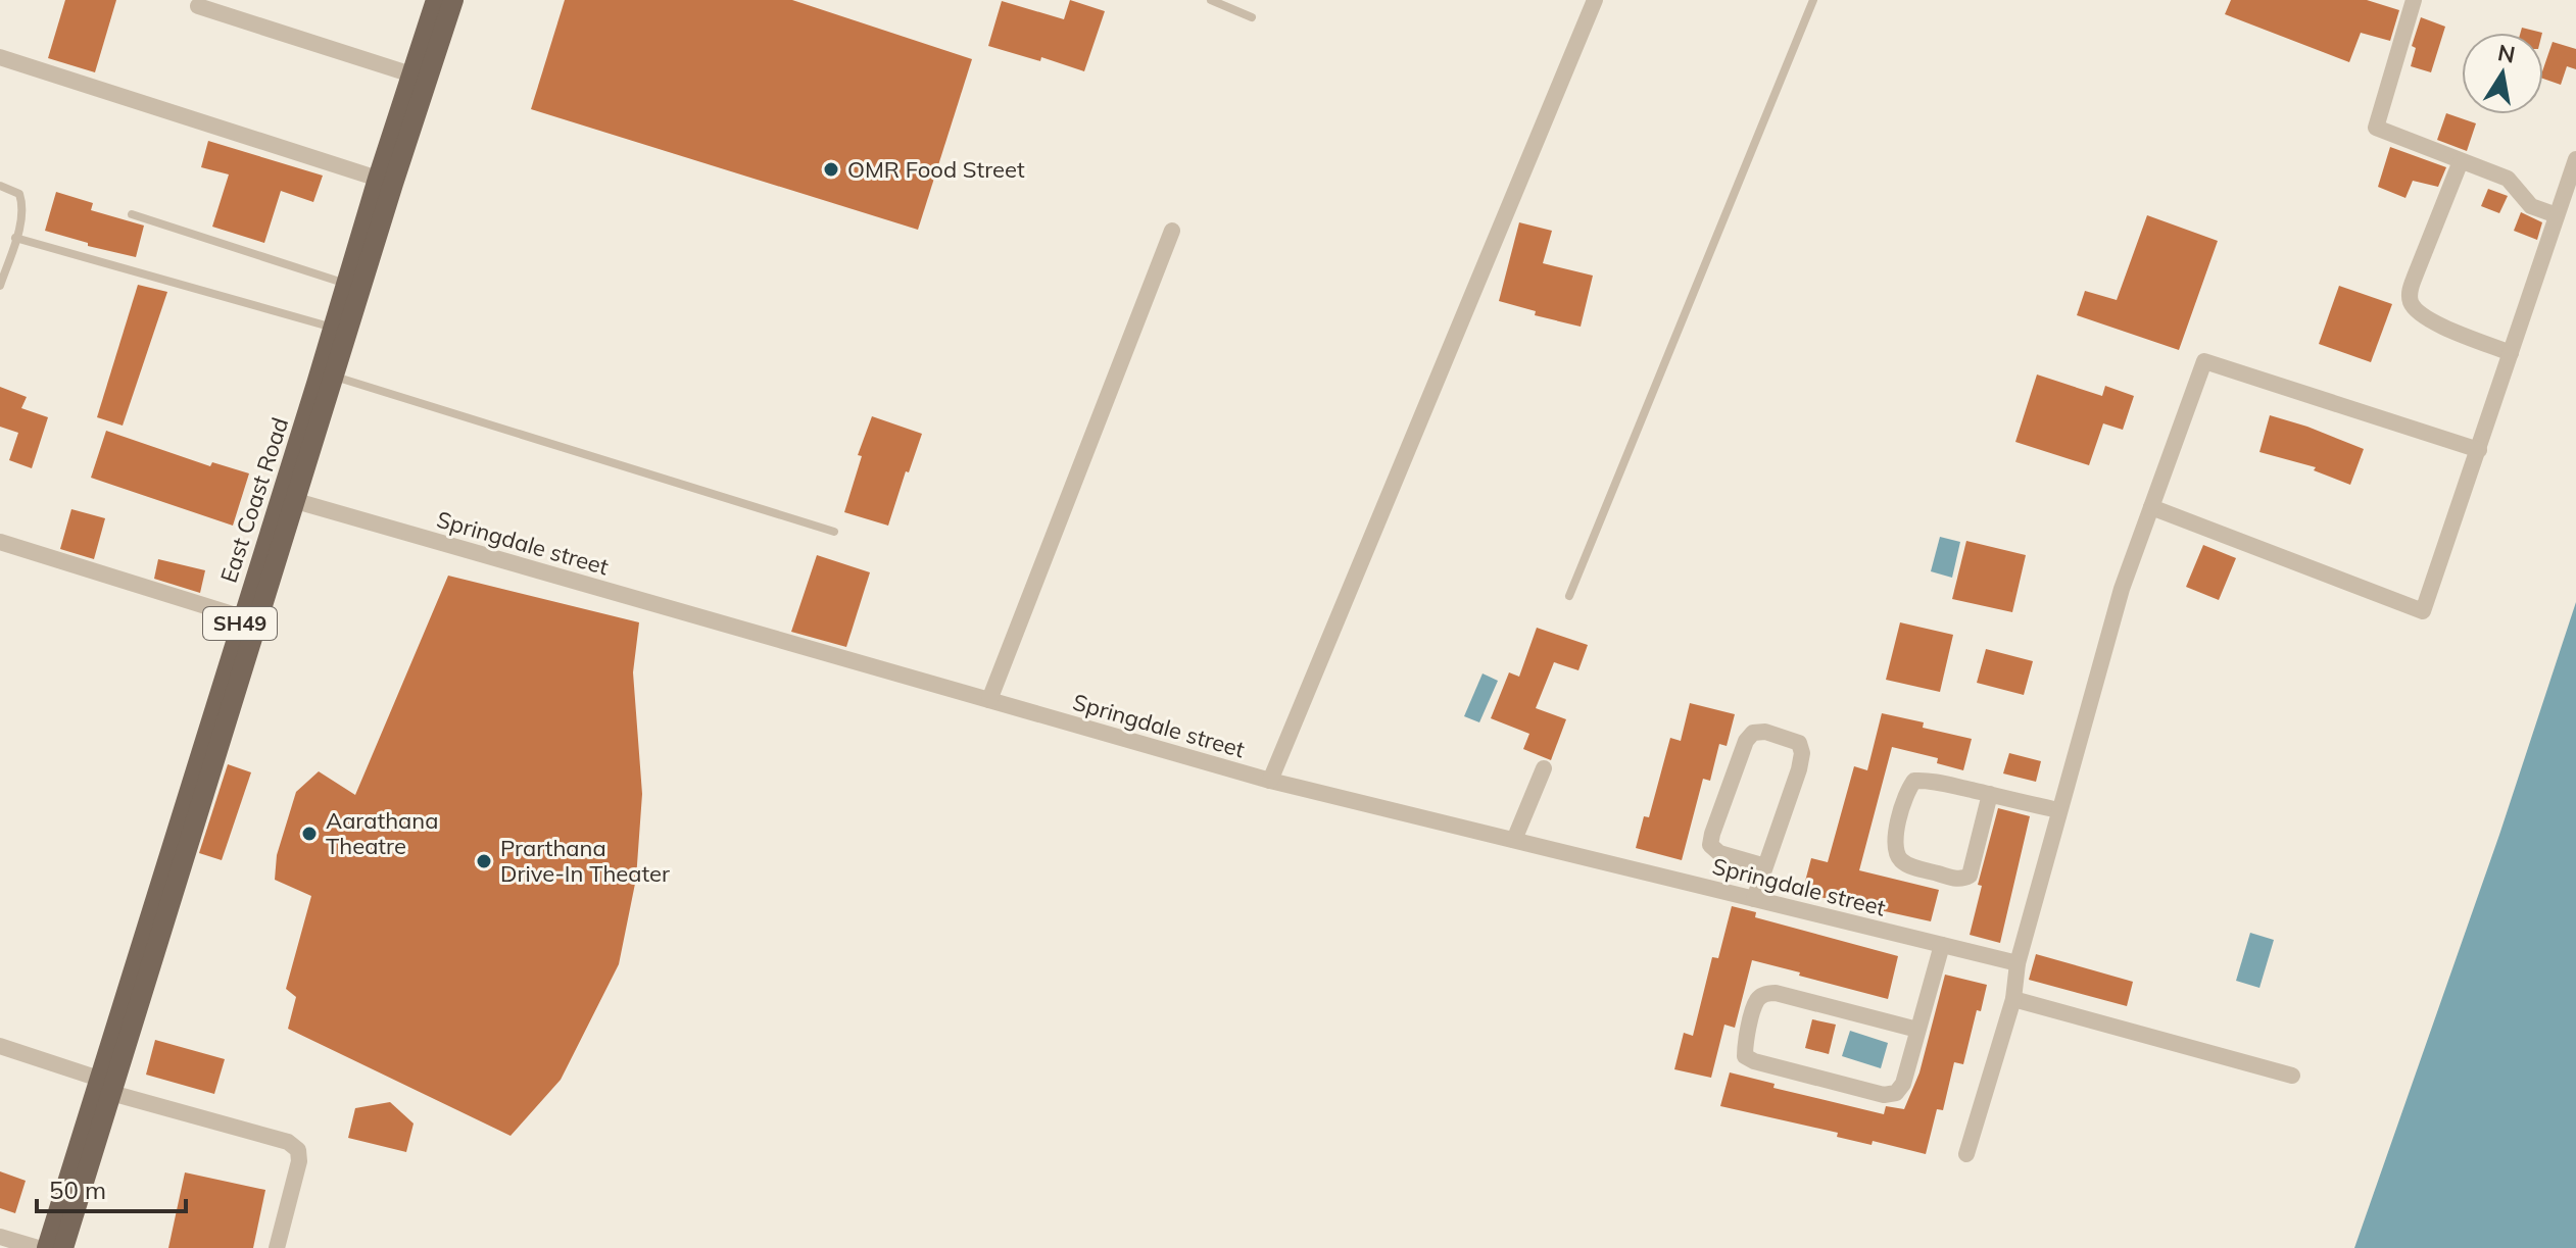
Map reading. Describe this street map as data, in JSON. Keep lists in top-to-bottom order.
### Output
{
  "streets": {
    "main road": ["East Coast Road", "SH49"],
    "street": ["Springdale street"]
  },
  "crossings": [
    ["East Coast Road", "Springdale street"]
  ],
  "places": ["OMR Food Street", "Aarathana Theatre", "Prarthana Drive-In Theater"],
  "scale_bar": "50 m",
  "north": "top"
}
